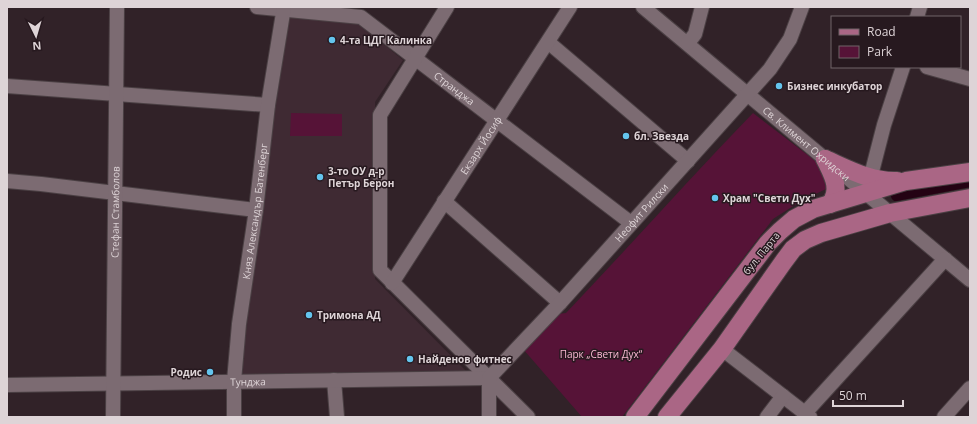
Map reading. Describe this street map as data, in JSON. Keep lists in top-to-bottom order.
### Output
{
  "streets": {
    "main road": ["бул. Парта"],
    "street": [
      "Странджа",
      "Св. Климент Охридски",
      "Екзарх Йосиф",
      "Стефан Стамболов",
      "Княз Александър Батенберг",
      "Неофит Рилски",
      "Тунджа"
    ]
  },
  "crossings": [
    ["Странджа", "Екзарх Йосиф"],
    ["Странджа", "Княз Александър Батенберг"],
    ["Странджа", "Неофит Рилски"],
    ["Св. Климент Охридски", "Неофит Рилски"],
    ["Стефан Стамболов", "Тунджа"],
    ["Княз Александър Батенберг", "Тунджа"],
    ["Неофит Рилски", "Тунджа"]
  ],
  "parks": ["Парк „Свети Дух“"],
  "places": [
    "4-та ЦДГ Калинка",
    "Бизнес инкубатор",
    "бл. Звезда",
    "3-то ОУ д-р Петър Берон",
    "Храм \"Свети Дух\"",
    "Тримона АД",
    "Найденов фитнес",
    "Родис"
  ],
  "legend": ["Road", "Park"],
  "scale_bar": "50 m",
  "north": "bottom"
}
